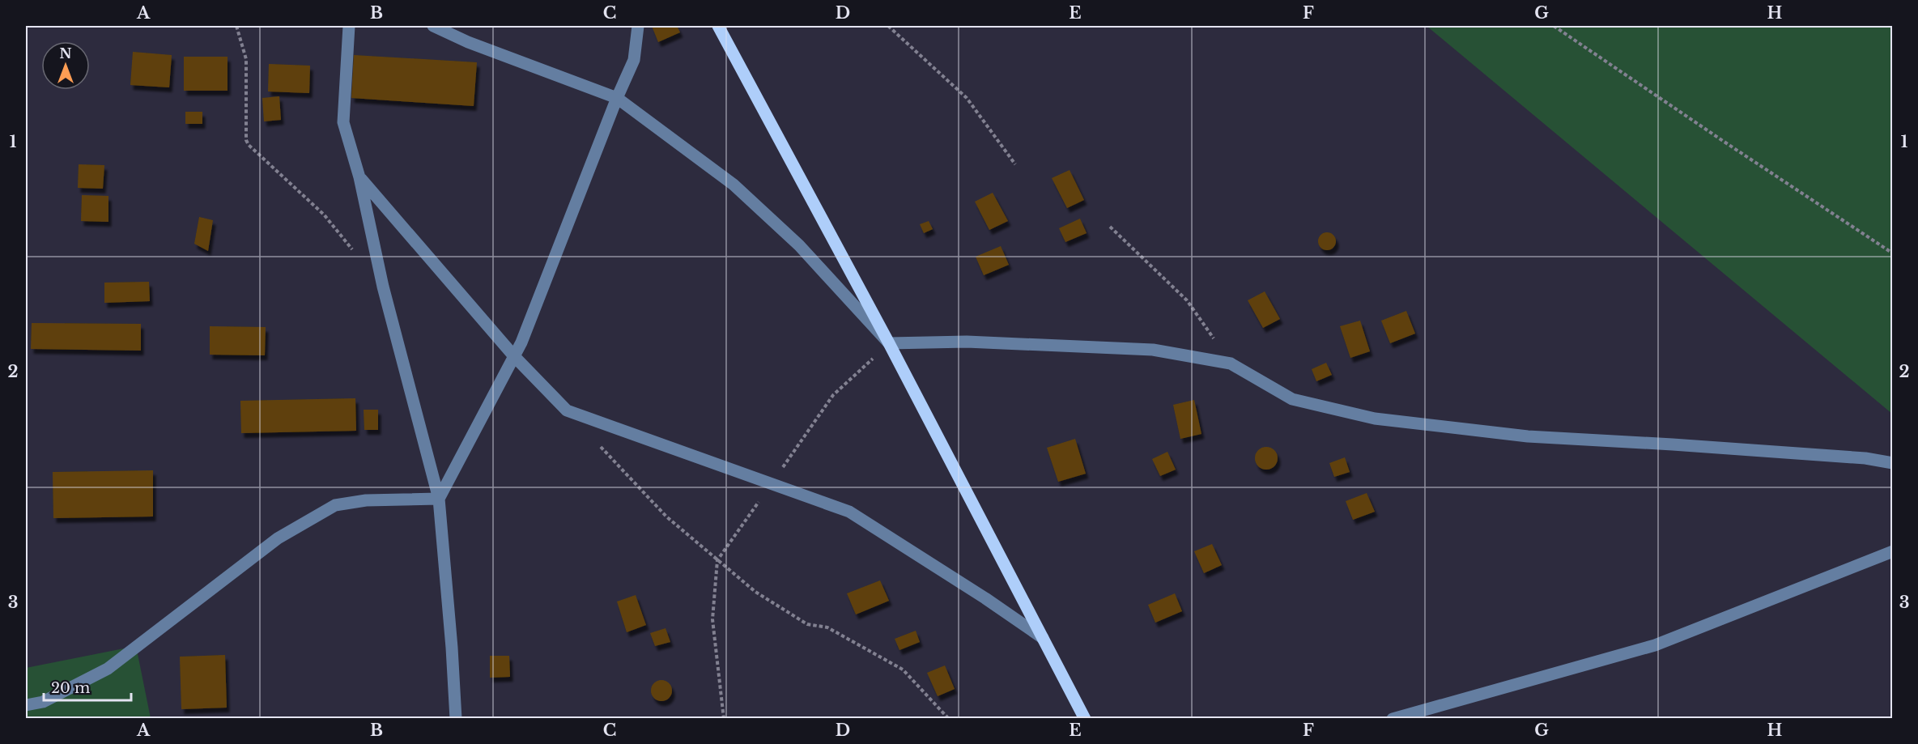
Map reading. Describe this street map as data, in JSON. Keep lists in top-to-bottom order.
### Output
{
  "scale_bar": "20 m",
  "north": "top",
  "grid": {
    "columns": [
      "A",
      "B",
      "C",
      "D",
      "E",
      "F",
      "G",
      "H"
    ],
    "rows": ["1", "2", "3"]
  }
}
